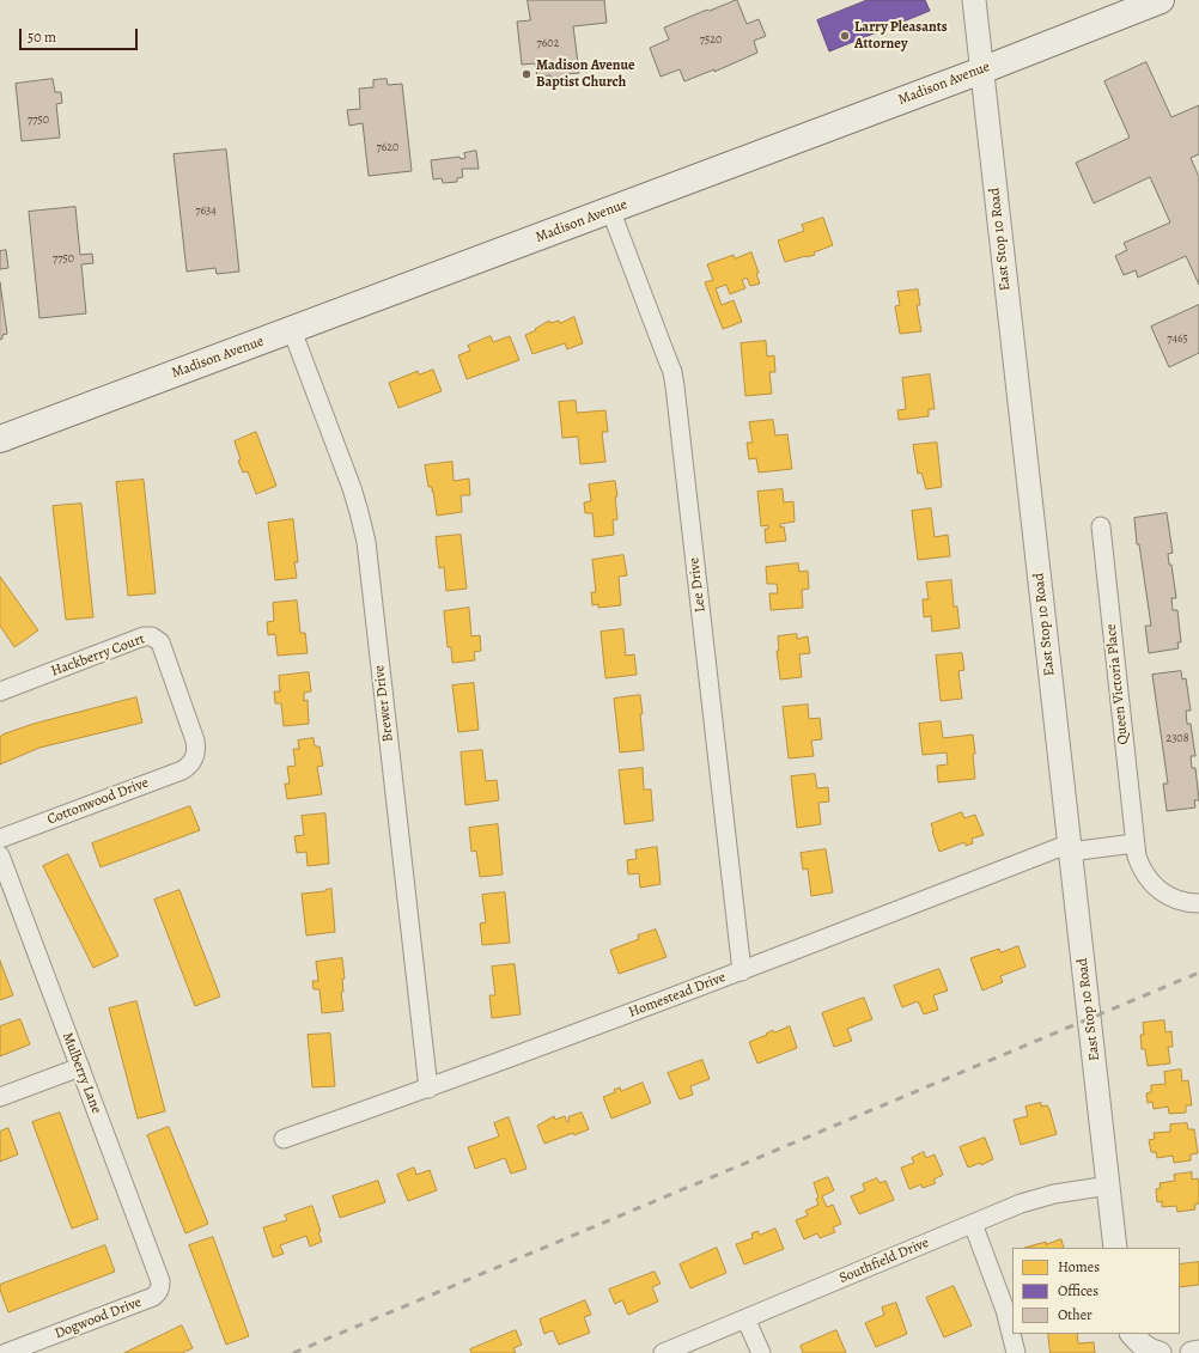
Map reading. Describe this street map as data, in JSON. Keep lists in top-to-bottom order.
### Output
{
  "streets": {
    "main road": ["Madison Avenue"],
    "street": [
      "East Stop 10 Road",
      "Lee Drive",
      "Hackberry Court",
      "Queen Victoria Place",
      "Brewer Drive",
      "Cottonwood Drive",
      "Homestead Drive",
      "Mulberry Lane",
      "Southfield Drive",
      "Dogwood Drive"
    ]
  },
  "crossings": [
    ["Madison Avenue", "East Stop 10 Road"],
    ["Madison Avenue", "Lee Drive"],
    ["Madison Avenue", "Brewer Drive"],
    ["East Stop 10 Road", "Homestead Drive"],
    ["East Stop 10 Road", "Southfield Drive"],
    ["Lee Drive", "Homestead Drive"],
    ["Hackberry Court", "Cottonwood Drive"],
    ["Queen Victoria Place", "Homestead Drive"],
    ["Brewer Drive", "Homestead Drive"],
    ["Mulberry Lane", "Dogwood Drive"]
  ],
  "places": ["Larry Pleasants Attorney", "Madison Avenue Baptist Church"],
  "house_numbers": [
    "7520",
    "7602",
    "7750",
    "7620",
    "7634",
    "7750",
    "7465",
    "2308"
  ],
  "legend": ["Homes", "Offices", "Other"],
  "scale_bar": "50 m"
}
